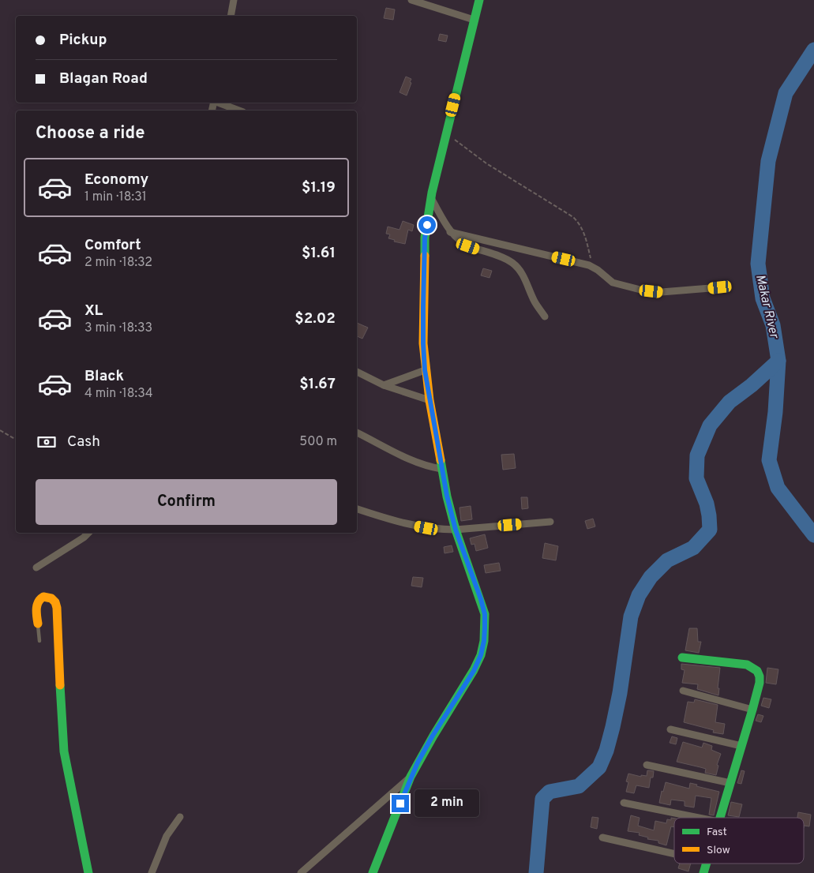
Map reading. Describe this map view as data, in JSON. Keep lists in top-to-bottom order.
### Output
{
  "water": ["Makar River"],
  "legend": ["Fast", "Slow"],
  "page": {
    "banner": ["Pickup", "Blagan Road"],
    "heading": "Choose a ride",
    "list": [
      {
        "name": "Economy",
        "note": "1 min · 18:31",
        "value": "$1.19"
      },
      {
        "name": "Comfort",
        "note": "2 min · 18:32",
        "value": "$1.61"
      },
      {
        "name": "XL",
        "note": "3 min · 18:33",
        "value": "$2.02"
      },
      {
        "name": "Black",
        "note": "4 min · 18:34",
        "value": "$1.67"
      }
    ],
    "pay": ["Cash", "500 m"],
    "buttons": "Confirm",
    "bubble": "2 min"
  }
}
